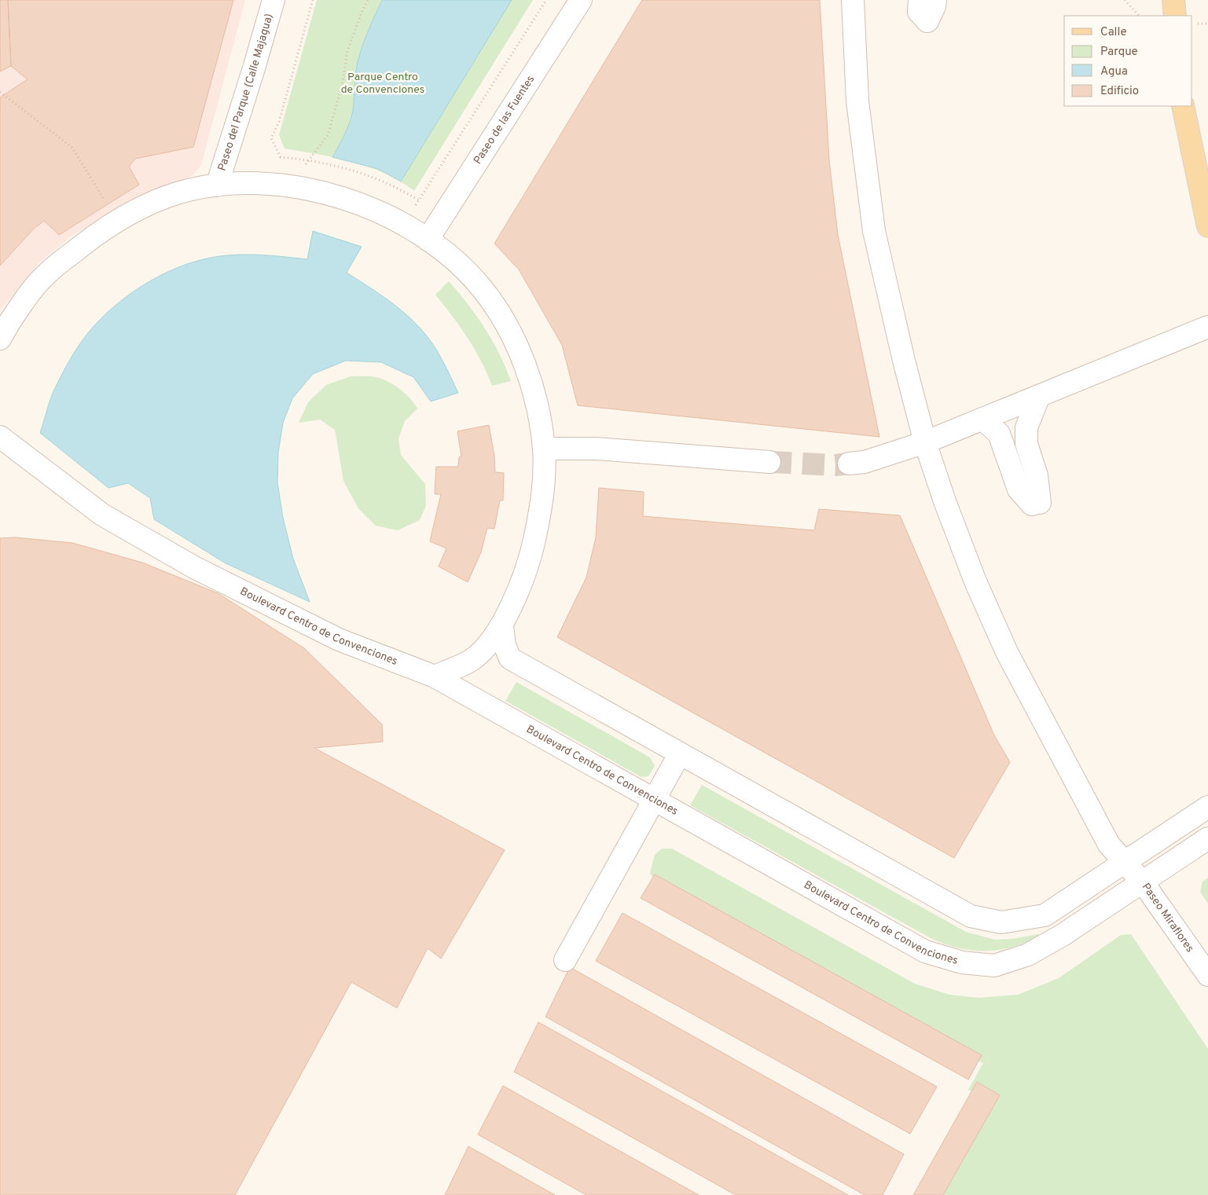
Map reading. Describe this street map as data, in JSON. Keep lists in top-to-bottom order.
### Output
{
  "streets": {
    "street": [
      "Paseo del Parque (Calle Majagua)",
      "Paseo de las Fuentes",
      "Boulevard Centro de Convenciones",
      "Paseo Miraflores"
    ]
  },
  "crossings": [
    ["Boulevard Centro de Convenciones", "Paseo Miraflores"]
  ],
  "parks": ["Parque Centro de Convenciones"],
  "legend": [
    "Calle",
    "Parque",
    "Agua",
    "Edificio"
  ]
}
